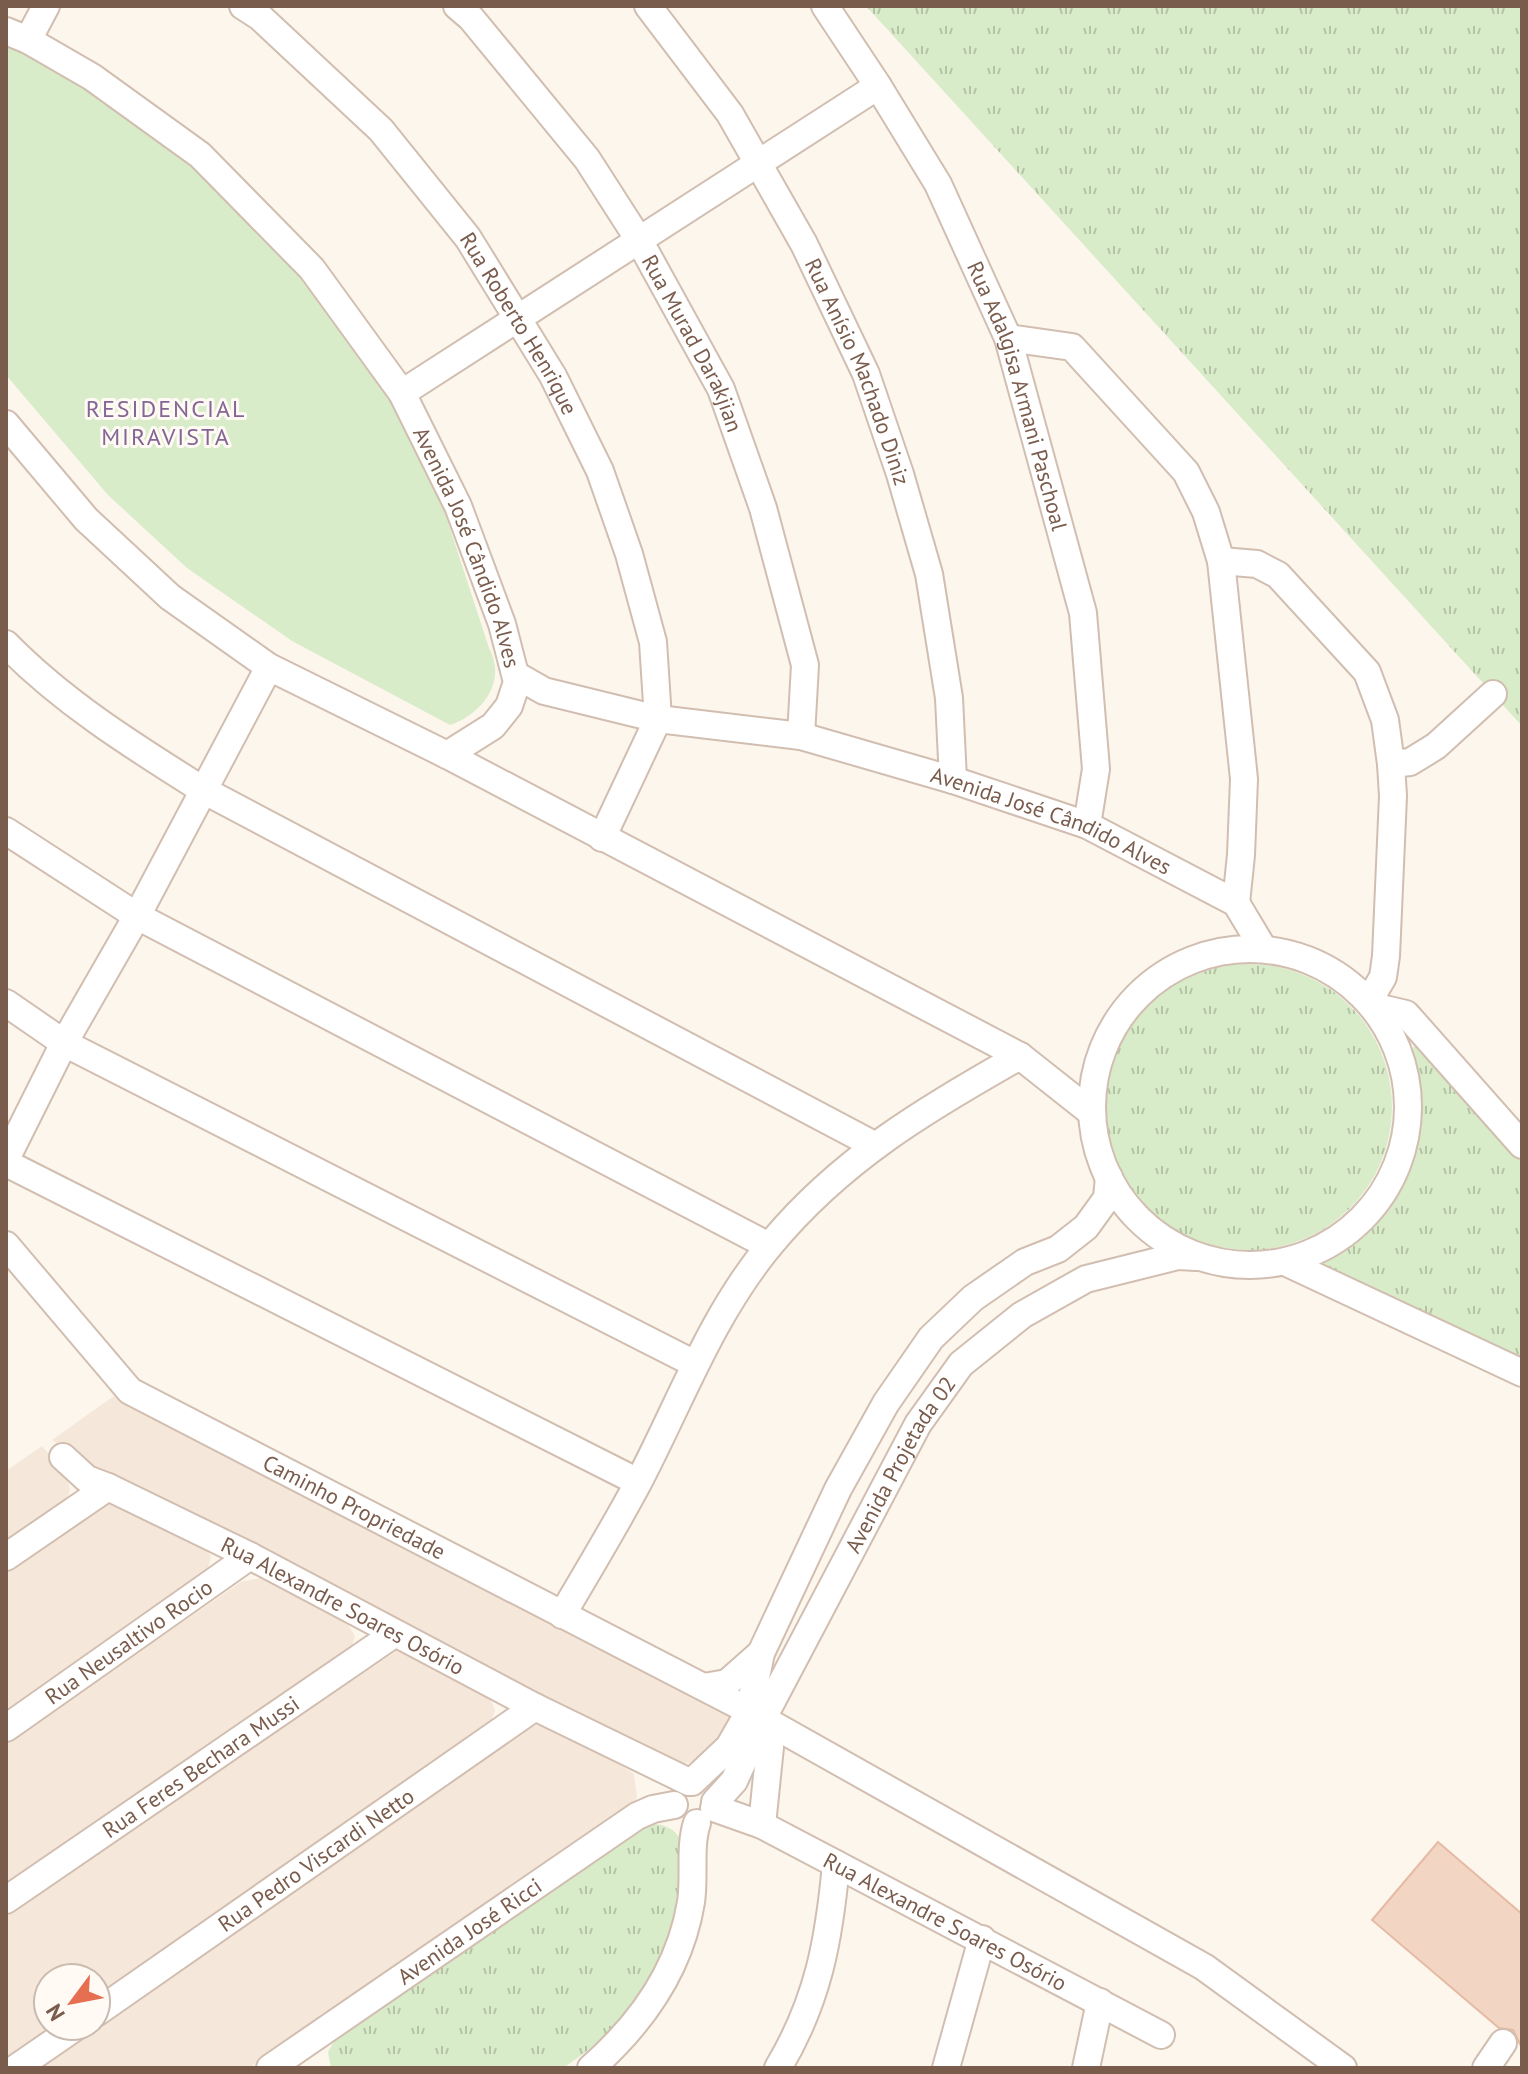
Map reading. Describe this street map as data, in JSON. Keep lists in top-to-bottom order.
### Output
{
  "streets": {
    "street": [
      "Rua Roberto Henrique",
      "Rua Murad Darakjian",
      "Rua Anísio Machado Diniz",
      "Rua Adalgisa Armani Paschoal",
      "Avenida José Cândido Alves",
      "Avenida Projetada 02",
      "Caminho Propriedade",
      "Rua Alexandre Soares Osório",
      "Rua Neusaltivo Rocio",
      "Rua Feres Bechara Mussi",
      "Rua Pedro Viscardi Netto",
      "Avenida José Ricci"
    ]
  },
  "crossings": [
    ["Rua Roberto Henrique", "Avenida José Cândido Alves"],
    ["Rua Murad Darakjian", "Avenida José Cândido Alves"],
    ["Rua Anísio Machado Diniz", "Avenida José Cândido Alves"],
    ["Rua Adalgisa Armani Paschoal", "Avenida José Cândido Alves"],
    ["Avenida Projetada 02", "Caminho Propriedade"],
    ["Avenida Projetada 02", "Rua Alexandre Soares Osório"],
    ["Avenida Projetada 02", "Avenida José Ricci"],
    ["Rua Alexandre Soares Osório", "Rua Neusaltivo Rocio"],
    ["Rua Alexandre Soares Osório", "Rua Feres Bechara Mussi"],
    ["Rua Alexandre Soares Osório", "Rua Pedro Viscardi Netto"],
    ["Rua Alexandre Soares Osório", "Avenida José Ricci"]
  ],
  "districts": ["RESIDENCIAL MIRAVISTA"],
  "north": "bottom left"
}
